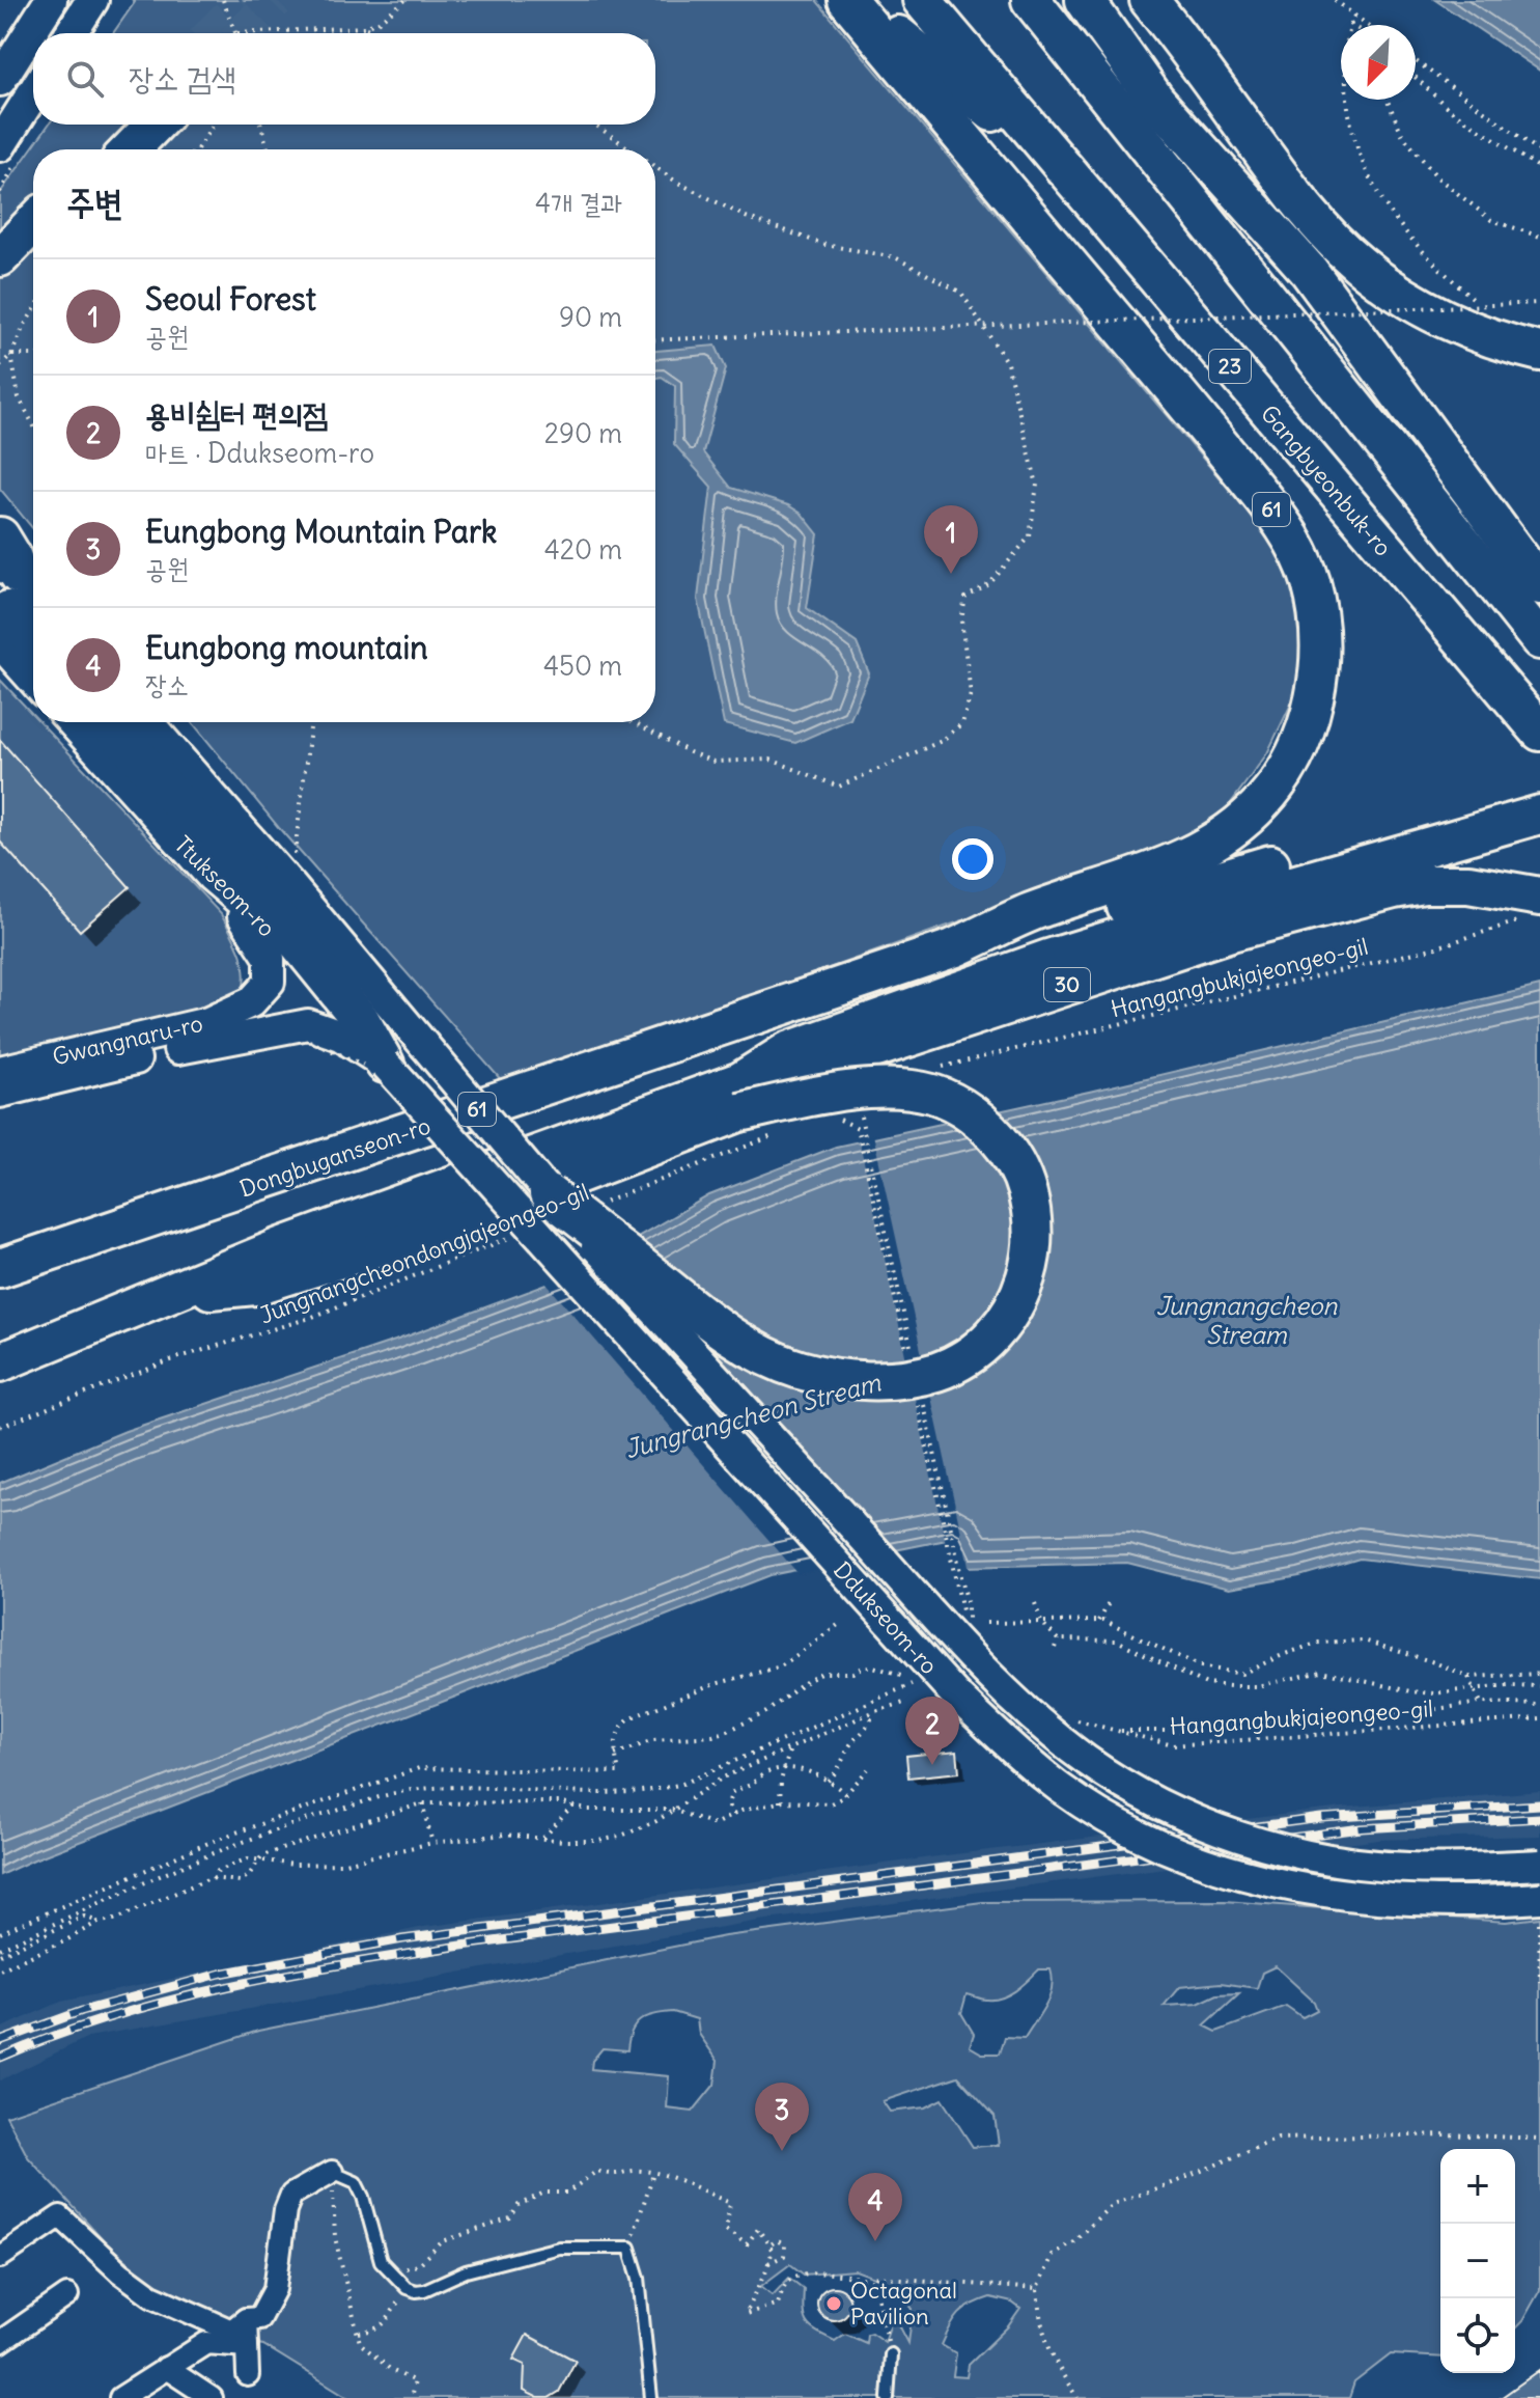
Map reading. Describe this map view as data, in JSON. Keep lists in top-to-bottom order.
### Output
{
  "streets": {
    "highway": [
      "23",
      "Gangbyeonbuk-ro",
      "61",
      "30",
      "Dongbuganseon-ro"
    ],
    "main road": ["Ttukseom-ro", "Gwangnaru-ro", "Ddukseom-ro"],
    "path": ["Hangangbukjajeongeo-gil", "Jungnangcheondongjajeongeo-gil"]
  },
  "crossings": [
    ["61", "Dongbuganseon-ro"],
    ["Ttukseom-ro", "Gwangnaru-ro"],
    ["Ttukseom-ro", "Ddukseom-ro"],
    ["Hangangbukjajeongeo-gil", "30"],
    ["Gwangnaru-ro", "Ddukseom-ro"]
  ],
  "water": ["Jungnangcheon Stream", "Jungrangcheon Stream"],
  "places": ["Octagonal Pavilion"],
  "north": "bottom left",
  "page": {
    "search": "장소 검색",
    "heading": ["주변", "4개 결과"],
    "list": [
      {
        "mark": "1",
        "name": "Seoul Forest",
        "note": "공원",
        "value": "90 m"
      },
      {
        "mark": "2",
        "name": "용비쉼터 편의점",
        "note": "마트 · Ddukseom-ro",
        "value": "290 m"
      },
      {
        "mark": "3",
        "name": "Eungbong Mountain Park",
        "note": "공원",
        "value": "420 m"
      },
      {
        "mark": "4",
        "name": "Eungbong mountain",
        "note": "장소",
        "value": "450 m"
      }
    ],
    "pins": [
      "1",
      "2",
      "3",
      "4"
    ],
    "map_buttons": ["+", "−"]
  }
}
